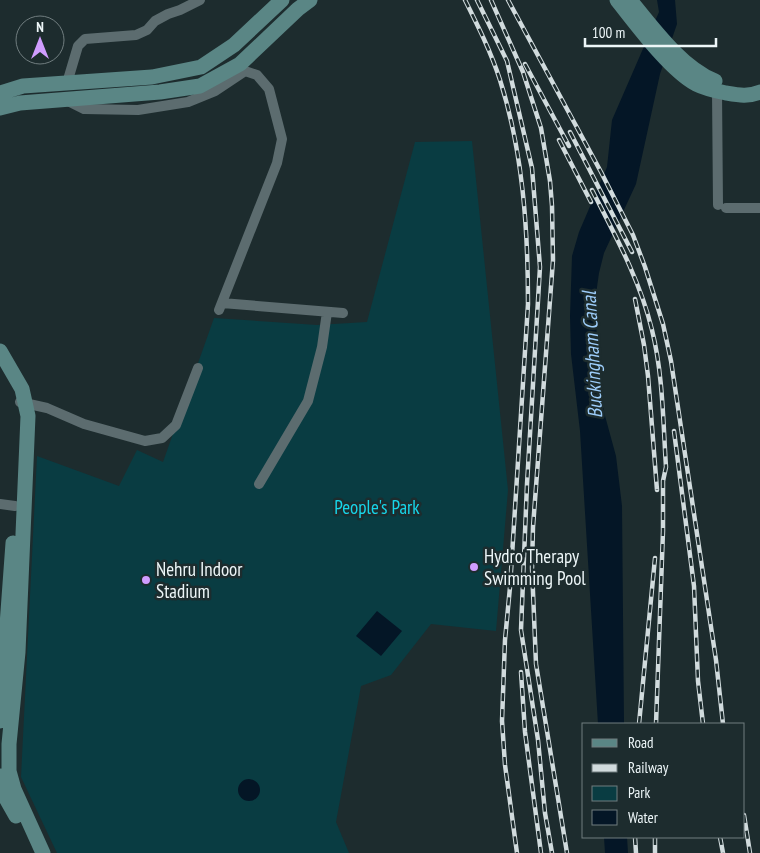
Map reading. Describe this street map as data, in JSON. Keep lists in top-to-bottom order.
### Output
{
  "water": ["Buckingham Canal"],
  "parks": ["People's Park"],
  "places": ["Hydro Therapy Swimming Pool", "Nehru Indoor Stadium"],
  "legend": [
    "Road",
    "Railway",
    "Park",
    "Water"
  ],
  "scale_bar": "100 m",
  "north": "top"
}
